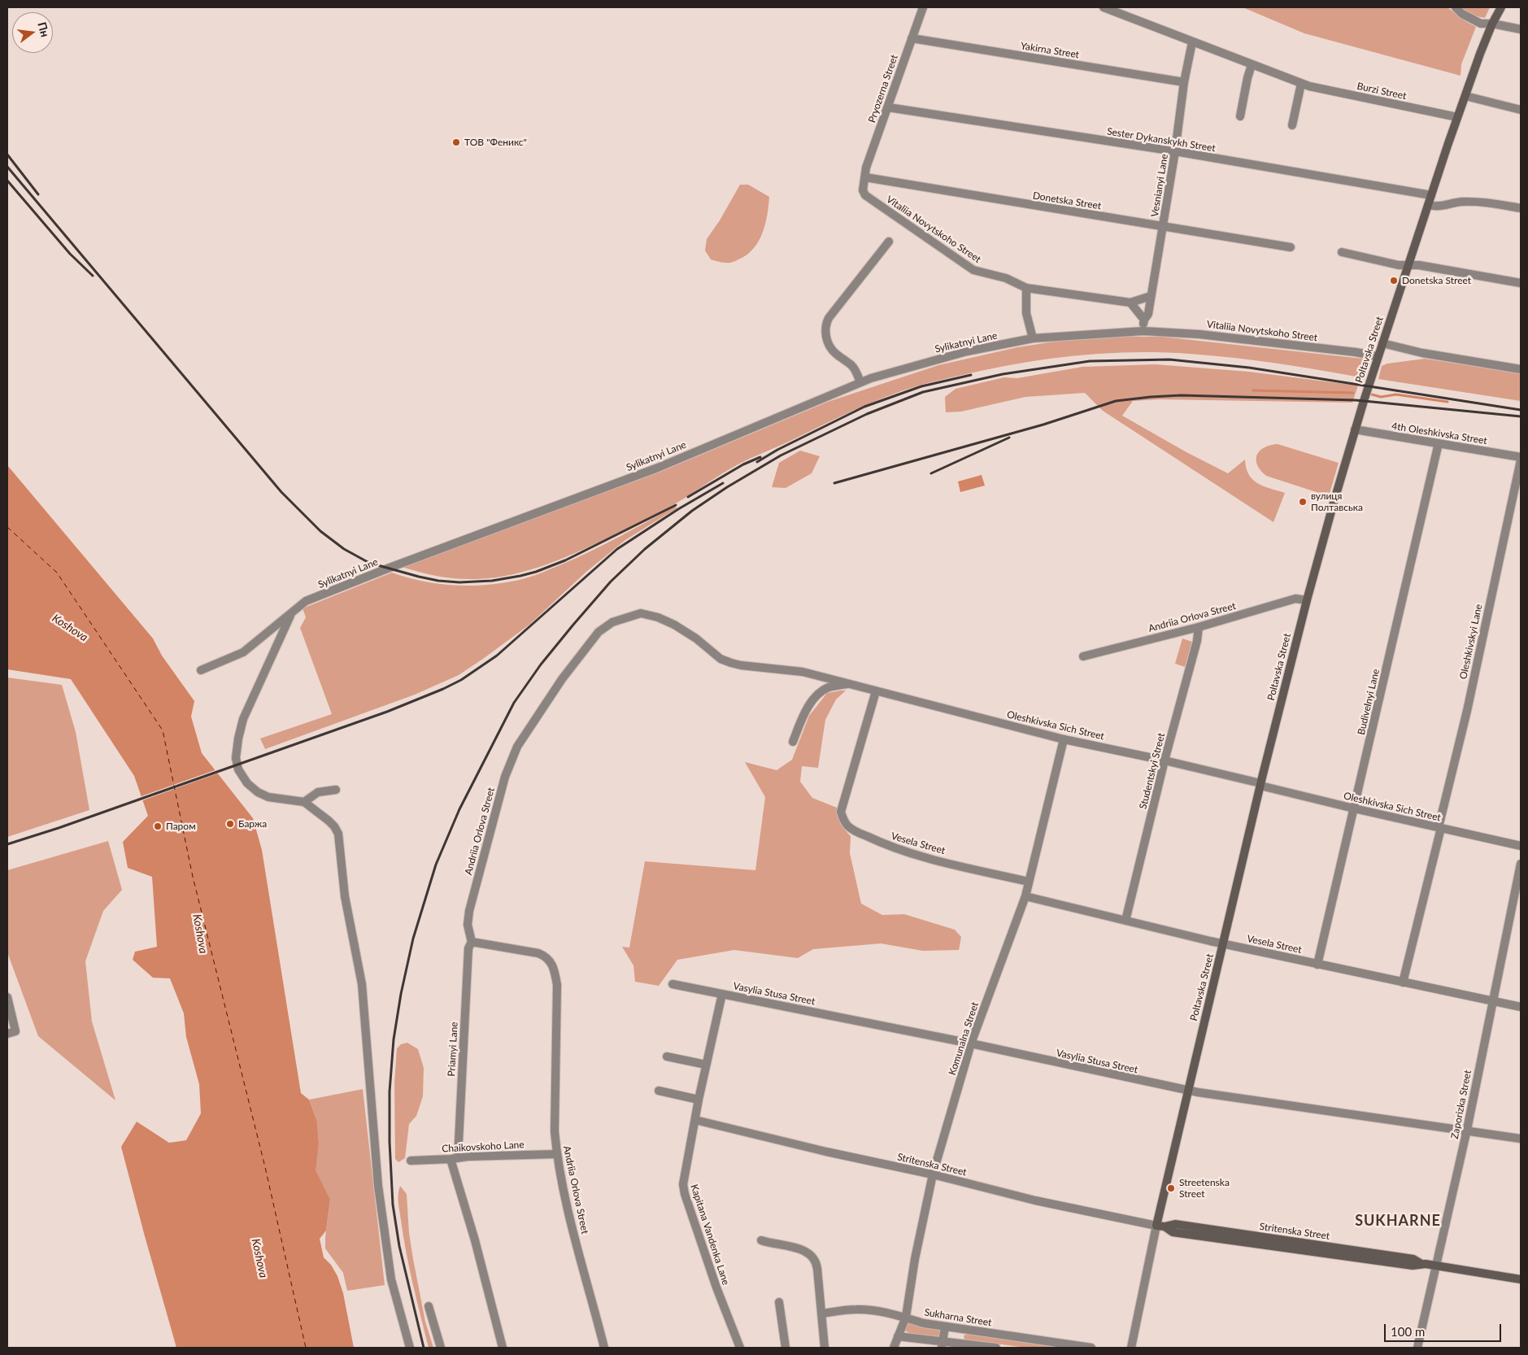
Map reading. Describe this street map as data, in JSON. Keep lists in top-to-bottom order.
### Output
{
  "streets": {
    "main road": ["Poltavska Street", "Stritenska Street"],
    "street": [
      "Yakirna Street",
      "Pryozerna Street",
      "Burzi Street",
      "Sester Dykanskykh Street",
      "Vesnianyi Lane",
      "Donetska Street",
      "Vitaliia Novytskoho Street",
      "Sylikatnyi Lane",
      "4th Oleshkivska Street",
      "Andriia Orlova Street",
      "Oleshkivskyi Lane",
      "Budivelnyi Lane",
      "Oleshkivska Sich Street",
      "Studentskyi Street",
      "Vesela Street",
      "Vasylia Stusa Street",
      "Komunalna Street",
      "Priamyi Lane",
      "Zaporizka Street",
      "Chaikovskoho Lane",
      "Kapitana Vandenka Lane",
      "Sukharna Street"
    ]
  },
  "crossings": [
    ["Yakirna Street", "Pryozerna Street"],
    ["Yakirna Street", "Vesnianyi Lane"],
    ["Pryozerna Street", "Sester Dykanskykh Street"],
    ["Pryozerna Street", "Donetska Street"],
    ["Pryozerna Street", "Vitaliia Novytskoho Street"],
    ["Burzi Street", "Vesnianyi Lane"],
    ["Burzi Street", "Poltavska Street"],
    ["Sester Dykanskykh Street", "Vesnianyi Lane"],
    ["Sester Dykanskykh Street", "Poltavska Street"],
    ["Vesnianyi Lane", "Donetska Street"],
    ["Vesnianyi Lane", "Vitaliia Novytskoho Street"],
    ["Vesnianyi Lane", "Sylikatnyi Lane"],
    ["Donetska Street", "Vitaliia Novytskoho Street"],
    ["Vitaliia Novytskoho Street", "Sylikatnyi Lane"],
    ["Vitaliia Novytskoho Street", "Poltavska Street"],
    ["Poltavska Street", "4th Oleshkivska Street"],
    ["Poltavska Street", "Andriia Orlova Street"],
    ["Poltavska Street", "Oleshkivska Sich Street"],
    ["Poltavska Street", "Vesela Street"],
    ["Poltavska Street", "Vasylia Stusa Street"],
    ["Poltavska Street", "Stritenska Street"],
    ["4th Oleshkivska Street", "Oleshkivskyi Lane"],
    ["4th Oleshkivska Street", "Budivelnyi Lane"],
    ["Andriia Orlova Street", "Oleshkivska Sich Street"],
    ["Andriia Orlova Street", "Studentskyi Street"],
    ["Andriia Orlova Street", "Priamyi Lane"],
    ["Andriia Orlova Street", "Chaikovskoho Lane"],
    ["Oleshkivskyi Lane", "Oleshkivska Sich Street"],
    ["Oleshkivskyi Lane", "Vesela Street"],
    ["Budivelnyi Lane", "Oleshkivska Sich Street"],
    ["Budivelnyi Lane", "Vesela Street"],
    ["Oleshkivska Sich Street", "Studentskyi Street"],
    ["Oleshkivska Sich Street", "Vesela Street"],
    ["Oleshkivska Sich Street", "Komunalna Street"],
    ["Studentskyi Street", "Vesela Street"],
    ["Vesela Street", "Komunalna Street"],
    ["Vesela Street", "Zaporizka Street"],
    ["Vasylia Stusa Street", "Komunalna Street"],
    ["Vasylia Stusa Street", "Zaporizka Street"],
    ["Vasylia Stusa Street", "Kapitana Vandenka Lane"],
    ["Komunalna Street", "Stritenska Street"],
    ["Komunalna Street", "Sukharna Street"],
    ["Priamyi Lane", "Chaikovskoho Lane"],
    ["Zaporizka Street", "Stritenska Street"],
    ["Stritenska Street", "Kapitana Vandenka Lane"]
  ],
  "districts": ["SUKHARNE"],
  "water": ["Koshova"],
  "places": [
    "ТОВ \"Феникс\"",
    "Donetska Street",
    "вулиця Полтавська",
    "Баржа",
    "Паром",
    "Streetenska Street"
  ],
  "scale_bar": "100 m",
  "north": "right"
}
